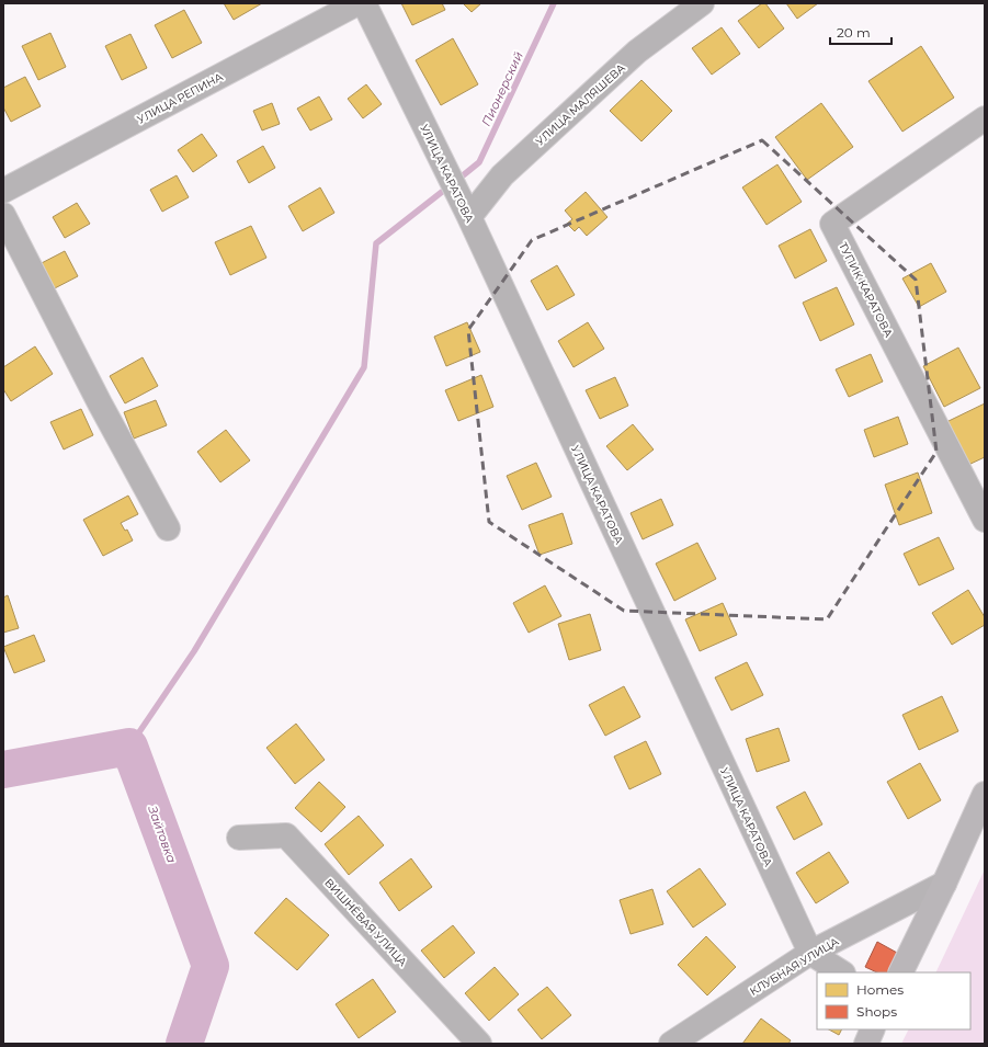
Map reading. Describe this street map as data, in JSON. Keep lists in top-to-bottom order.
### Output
{
  "streets": {
    "street": [
      "УЛИЦА РЕПИНА",
      "УЛИЦА МАЛЯШЕВА",
      "УЛИЦА КАРАТОВА",
      "ТУПИК КАРАТОВА",
      "ВИШНЁВАЯ УЛИЦА",
      "КЛУБНАЯ УЛИЦА"
    ]
  },
  "crossings": [
    ["УЛИЦА МАЛЯШЕВА", "УЛИЦА КАРАТОВА"],
    ["УЛИЦА КАРАТОВА", "КЛУБНАЯ УЛИЦА"]
  ],
  "water": ["Пионерский", "Зайтовка"],
  "legend": ["Homes", "Shops"],
  "scale_bar": "20 m"
}
